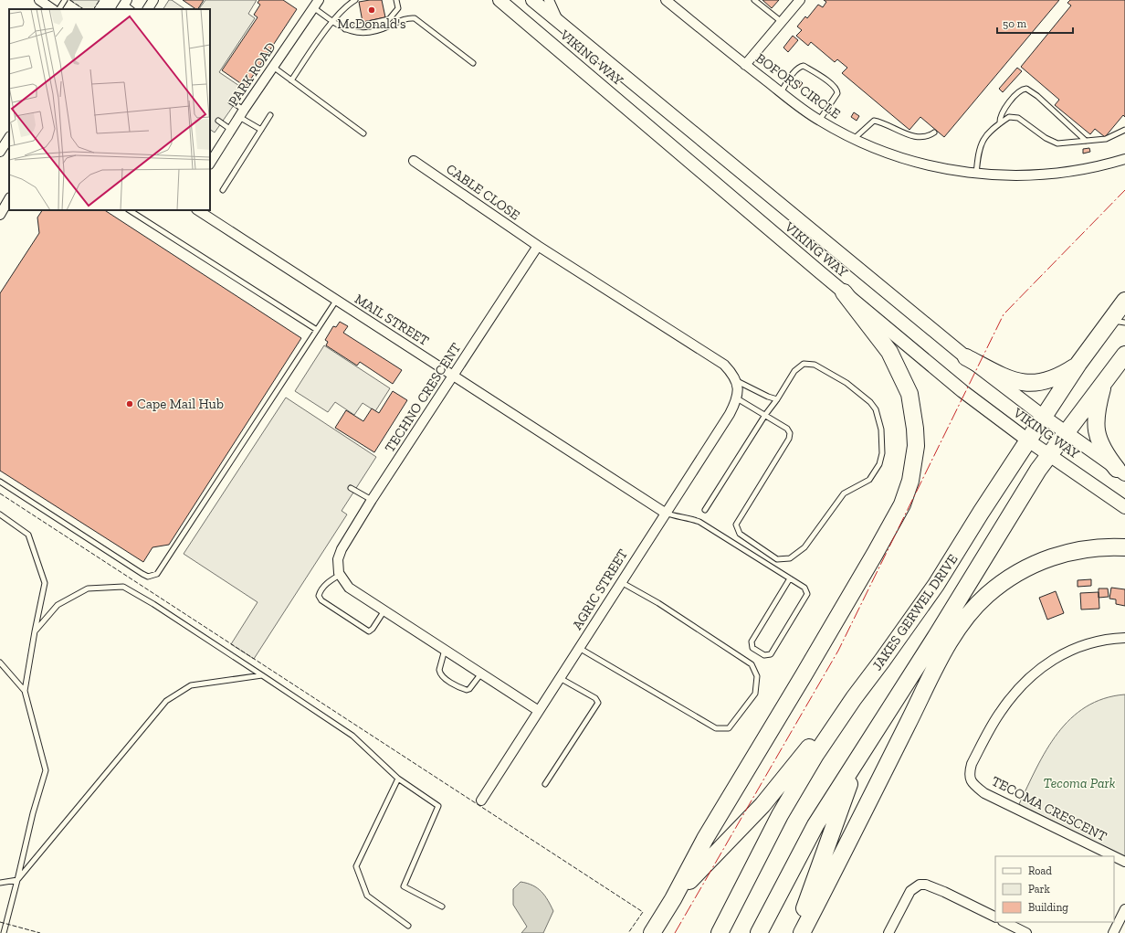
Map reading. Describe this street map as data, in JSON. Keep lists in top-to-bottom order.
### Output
{
  "streets": {
    "highway": ["JAKES GERWEL DRIVE"],
    "main road": ["VIKING WAY"],
    "street": [
      "PARK ROAD",
      "BOFORS CIRCLE",
      "CABLE CLOSE",
      "MAIL STREET",
      "TECHNO CRESCENT",
      "AGRIC STREET",
      "TECOMA CRESCENT"
    ]
  },
  "crossings": [
    ["VIKING WAY", "JAKES GERWEL DRIVE"],
    ["CABLE CLOSE", "TECHNO CRESCENT"],
    ["MAIL STREET", "TECHNO CRESCENT"],
    ["MAIL STREET", "AGRIC STREET"]
  ],
  "parks": ["Tecoma Park"],
  "places": ["McDonald's", "Cape Mail Hub"],
  "legend": ["Road", "Park", "Building"],
  "scale_bar": "50 m"
}
